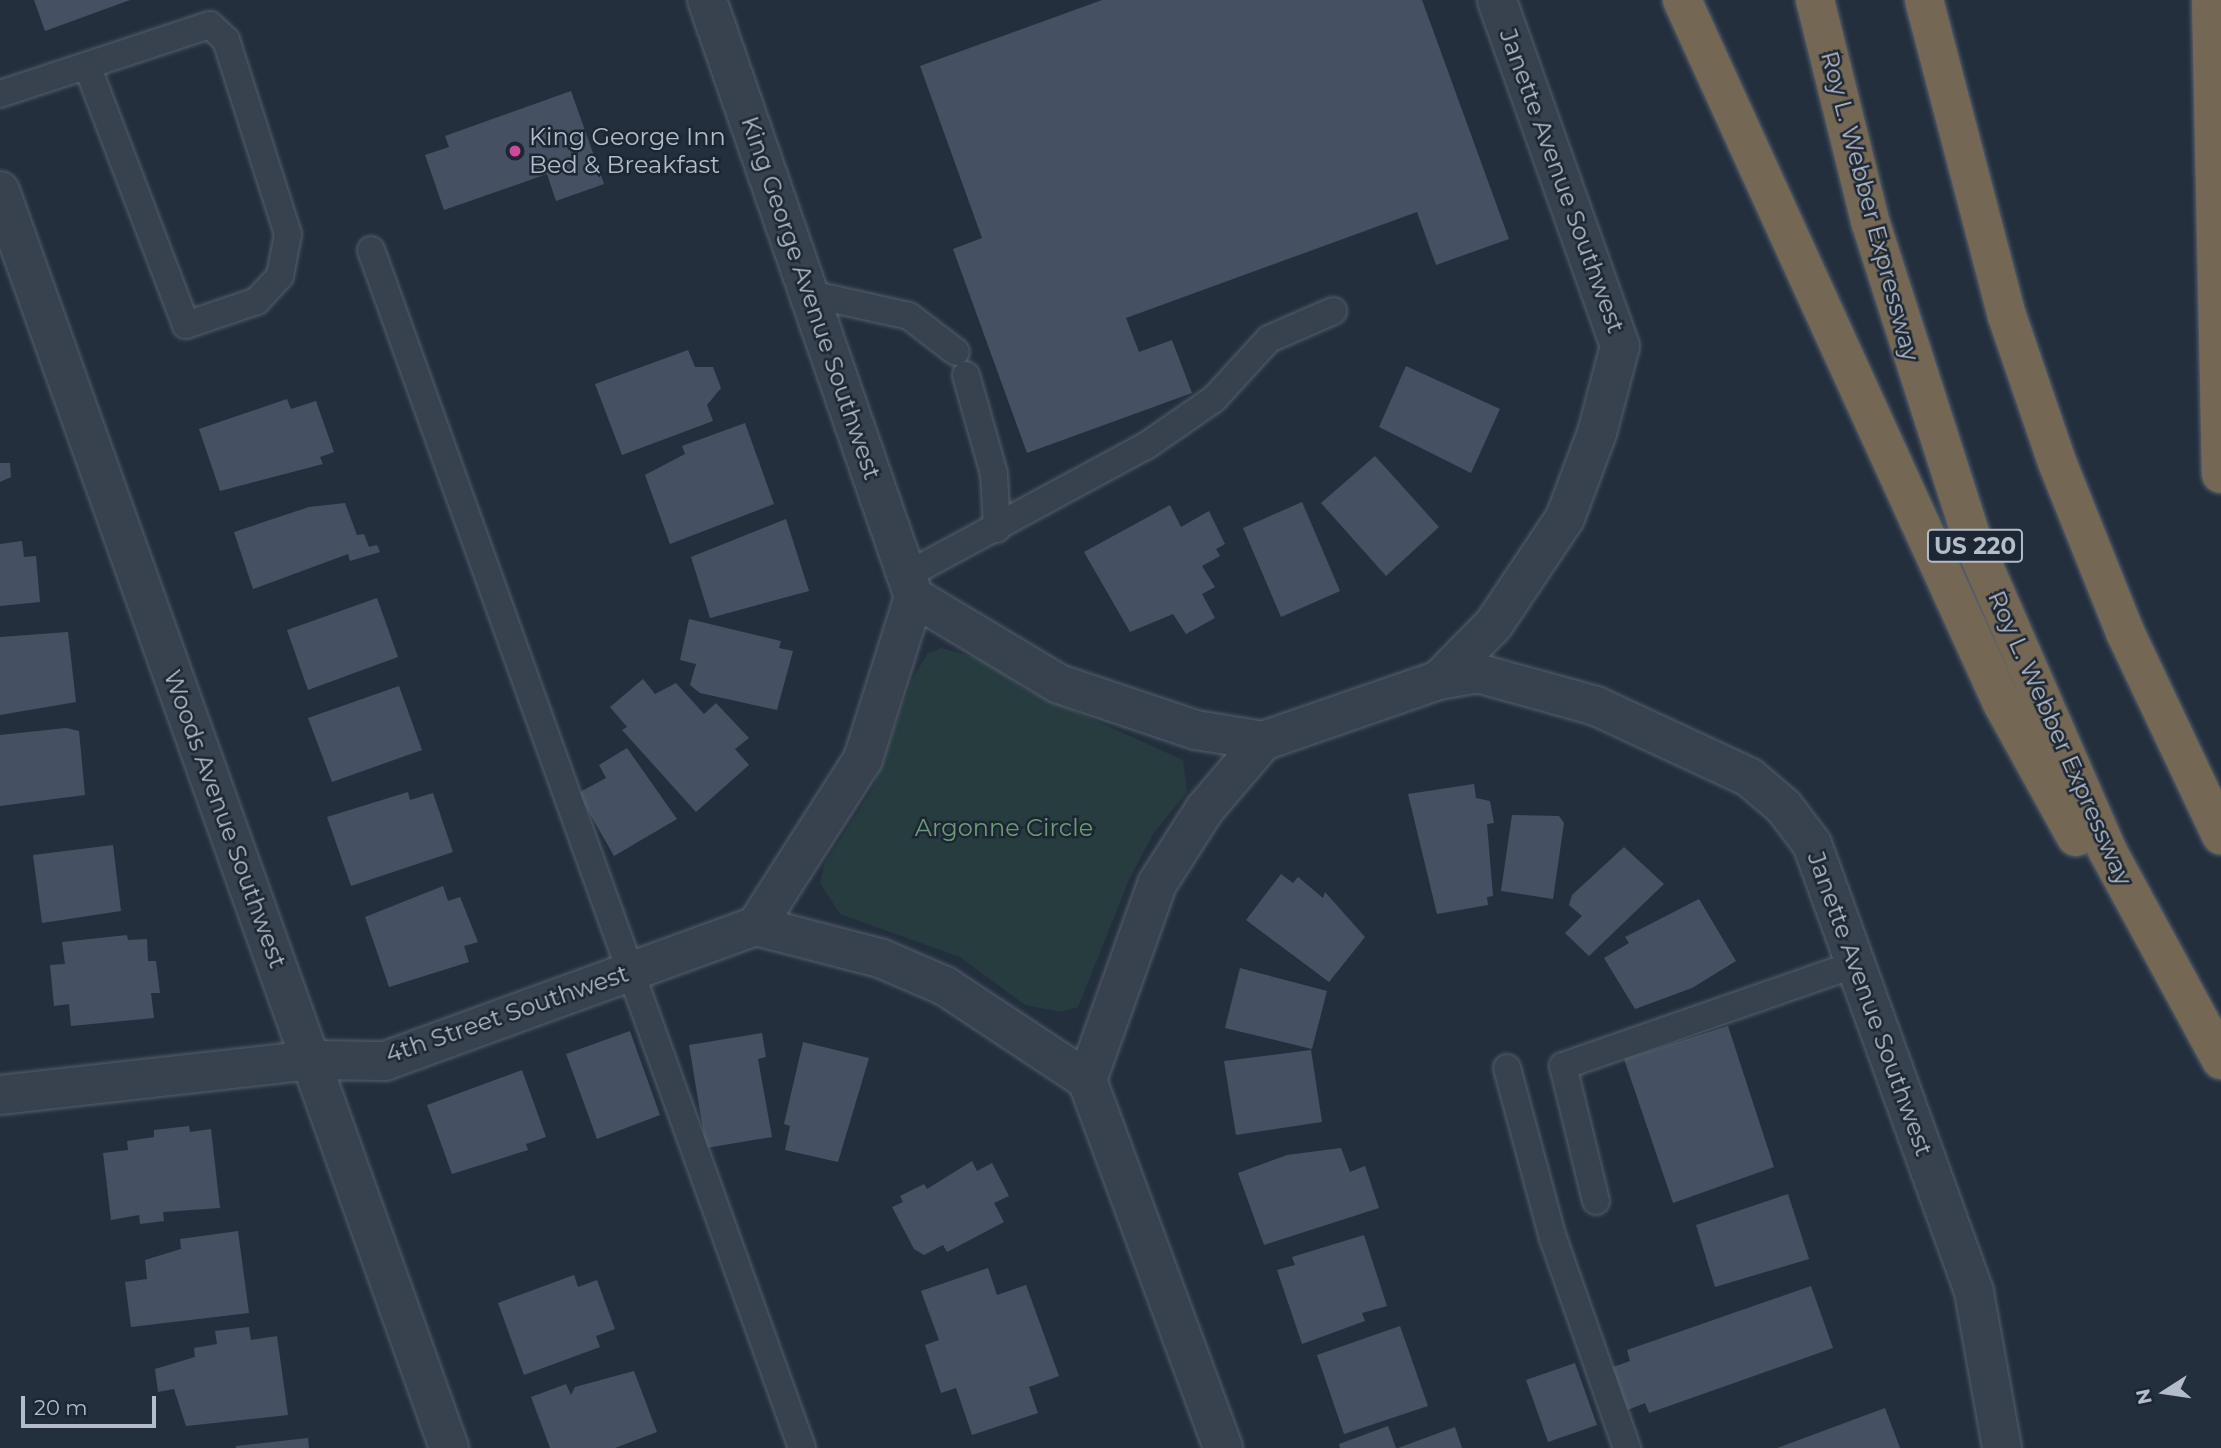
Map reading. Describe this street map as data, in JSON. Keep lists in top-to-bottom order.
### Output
{
  "streets": {
    "highway": ["Roy L. Webber Expressway", "US 220"],
    "street": [
      "Janette Avenue Southwest",
      "King George Avenue Southwest",
      "Woods Avenue Southwest",
      "4th Street Southwest"
    ]
  },
  "crossings": [
    ["Woods Avenue Southwest", "4th Street Southwest"]
  ],
  "parks": ["Argonne Circle"],
  "places": ["King George Inn Bed & Breakfast"],
  "scale_bar": "20 m",
  "north": "left"
}
